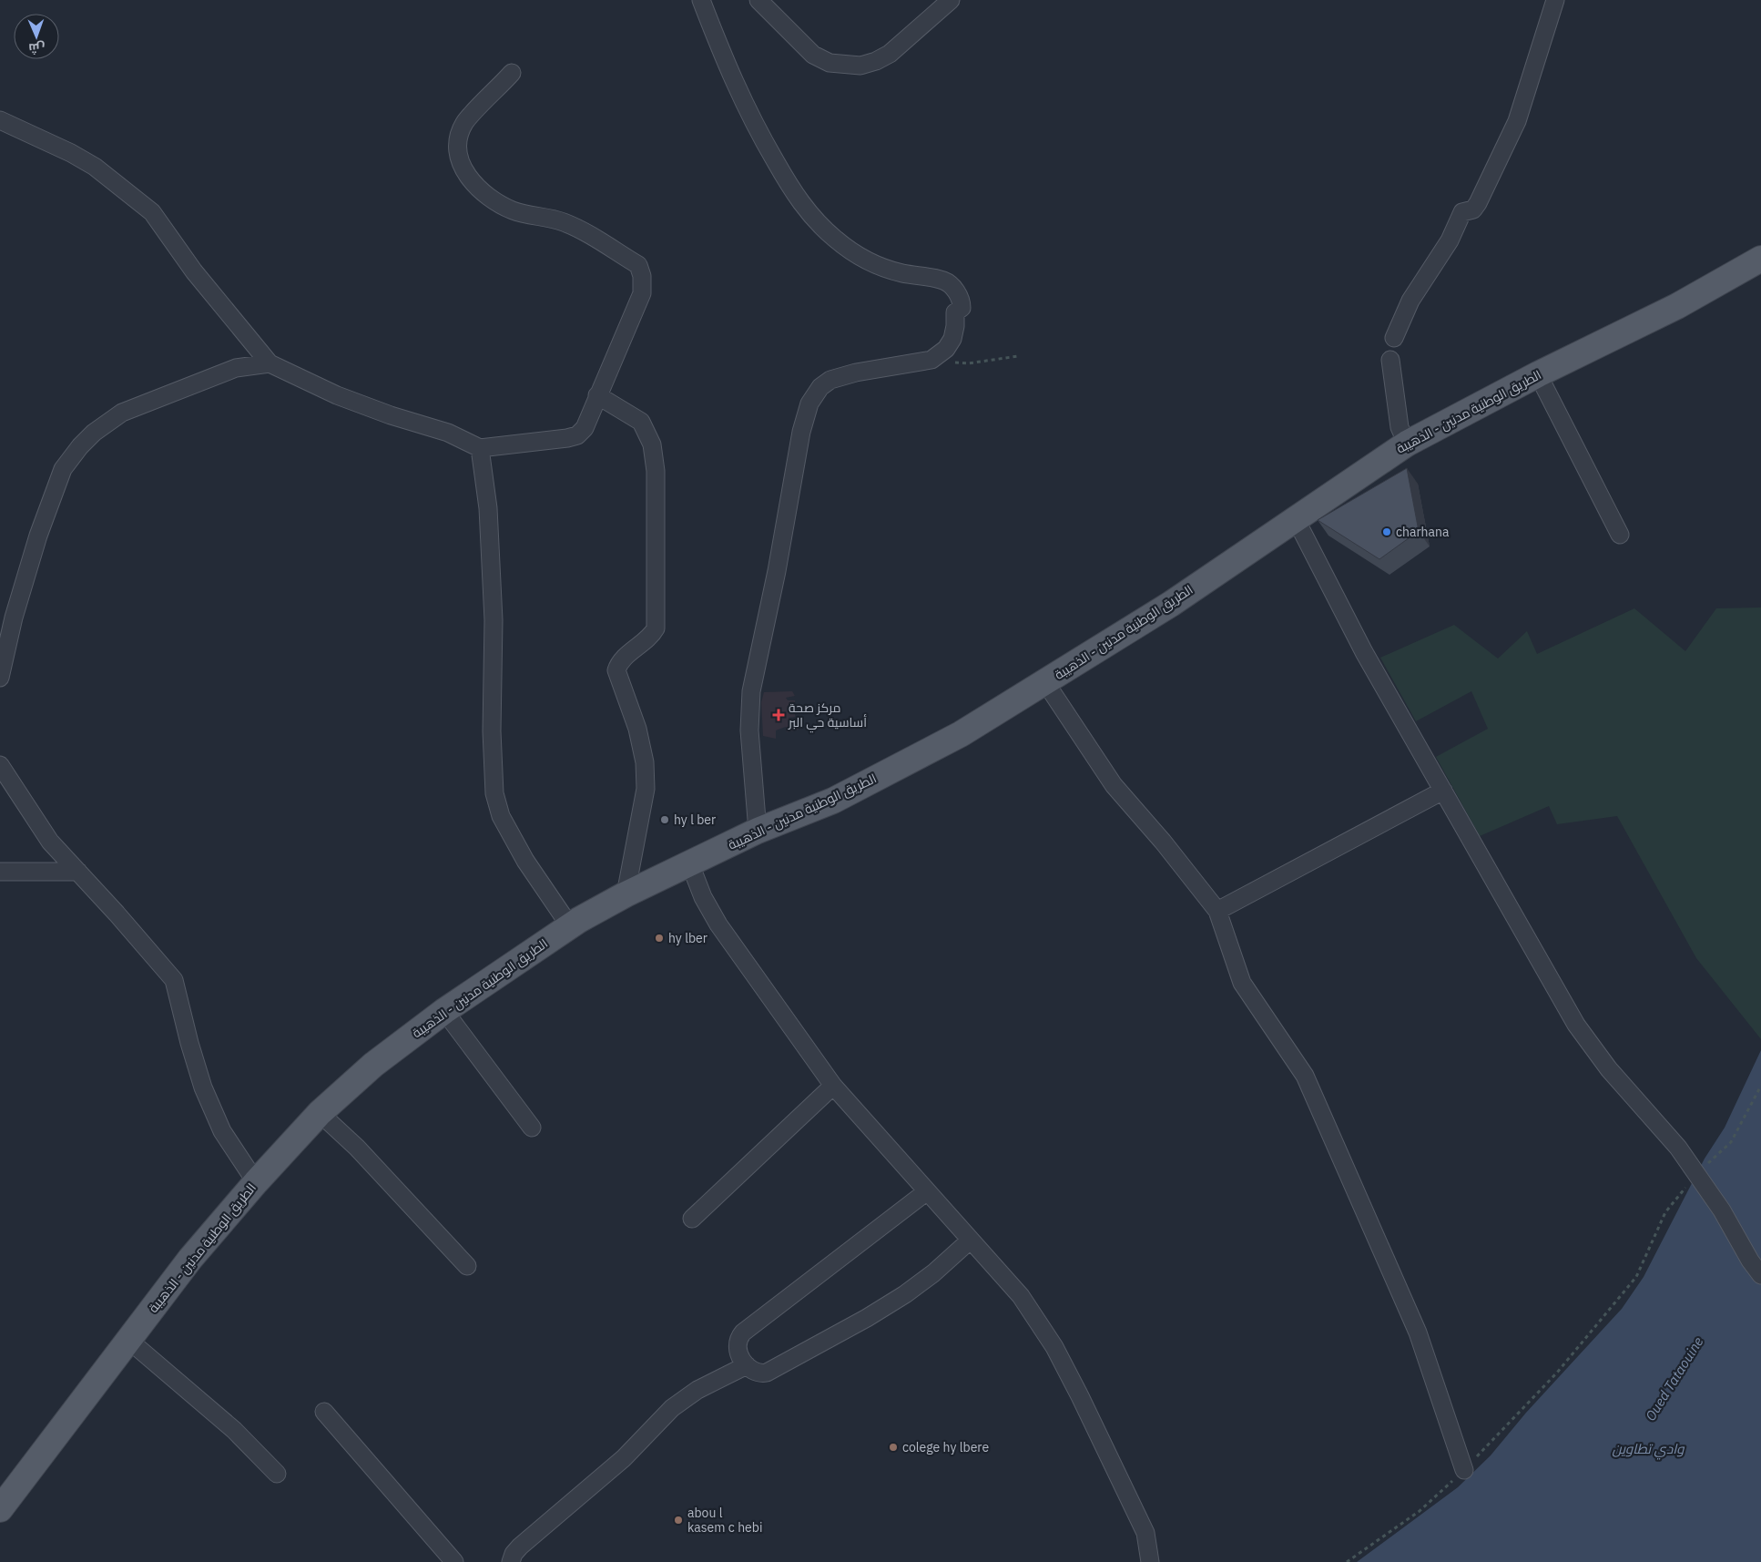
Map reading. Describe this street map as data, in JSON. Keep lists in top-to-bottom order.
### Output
{
  "streets": {
    "main road": ["الطريق الوطنية مدنين - الذهيبة"]
  },
  "water": ["Oued Tataouine", "وادي تطاوين"],
  "places": {
    "other": [
      "charhana",
      "hy l ber",
      "hy lber",
      "colege hy lbere",
      "abou l kasem c hebi"
    ],
    "health": ["مركز صحة أساسية حي البر"]
  },
  "north": "bottom"
}
